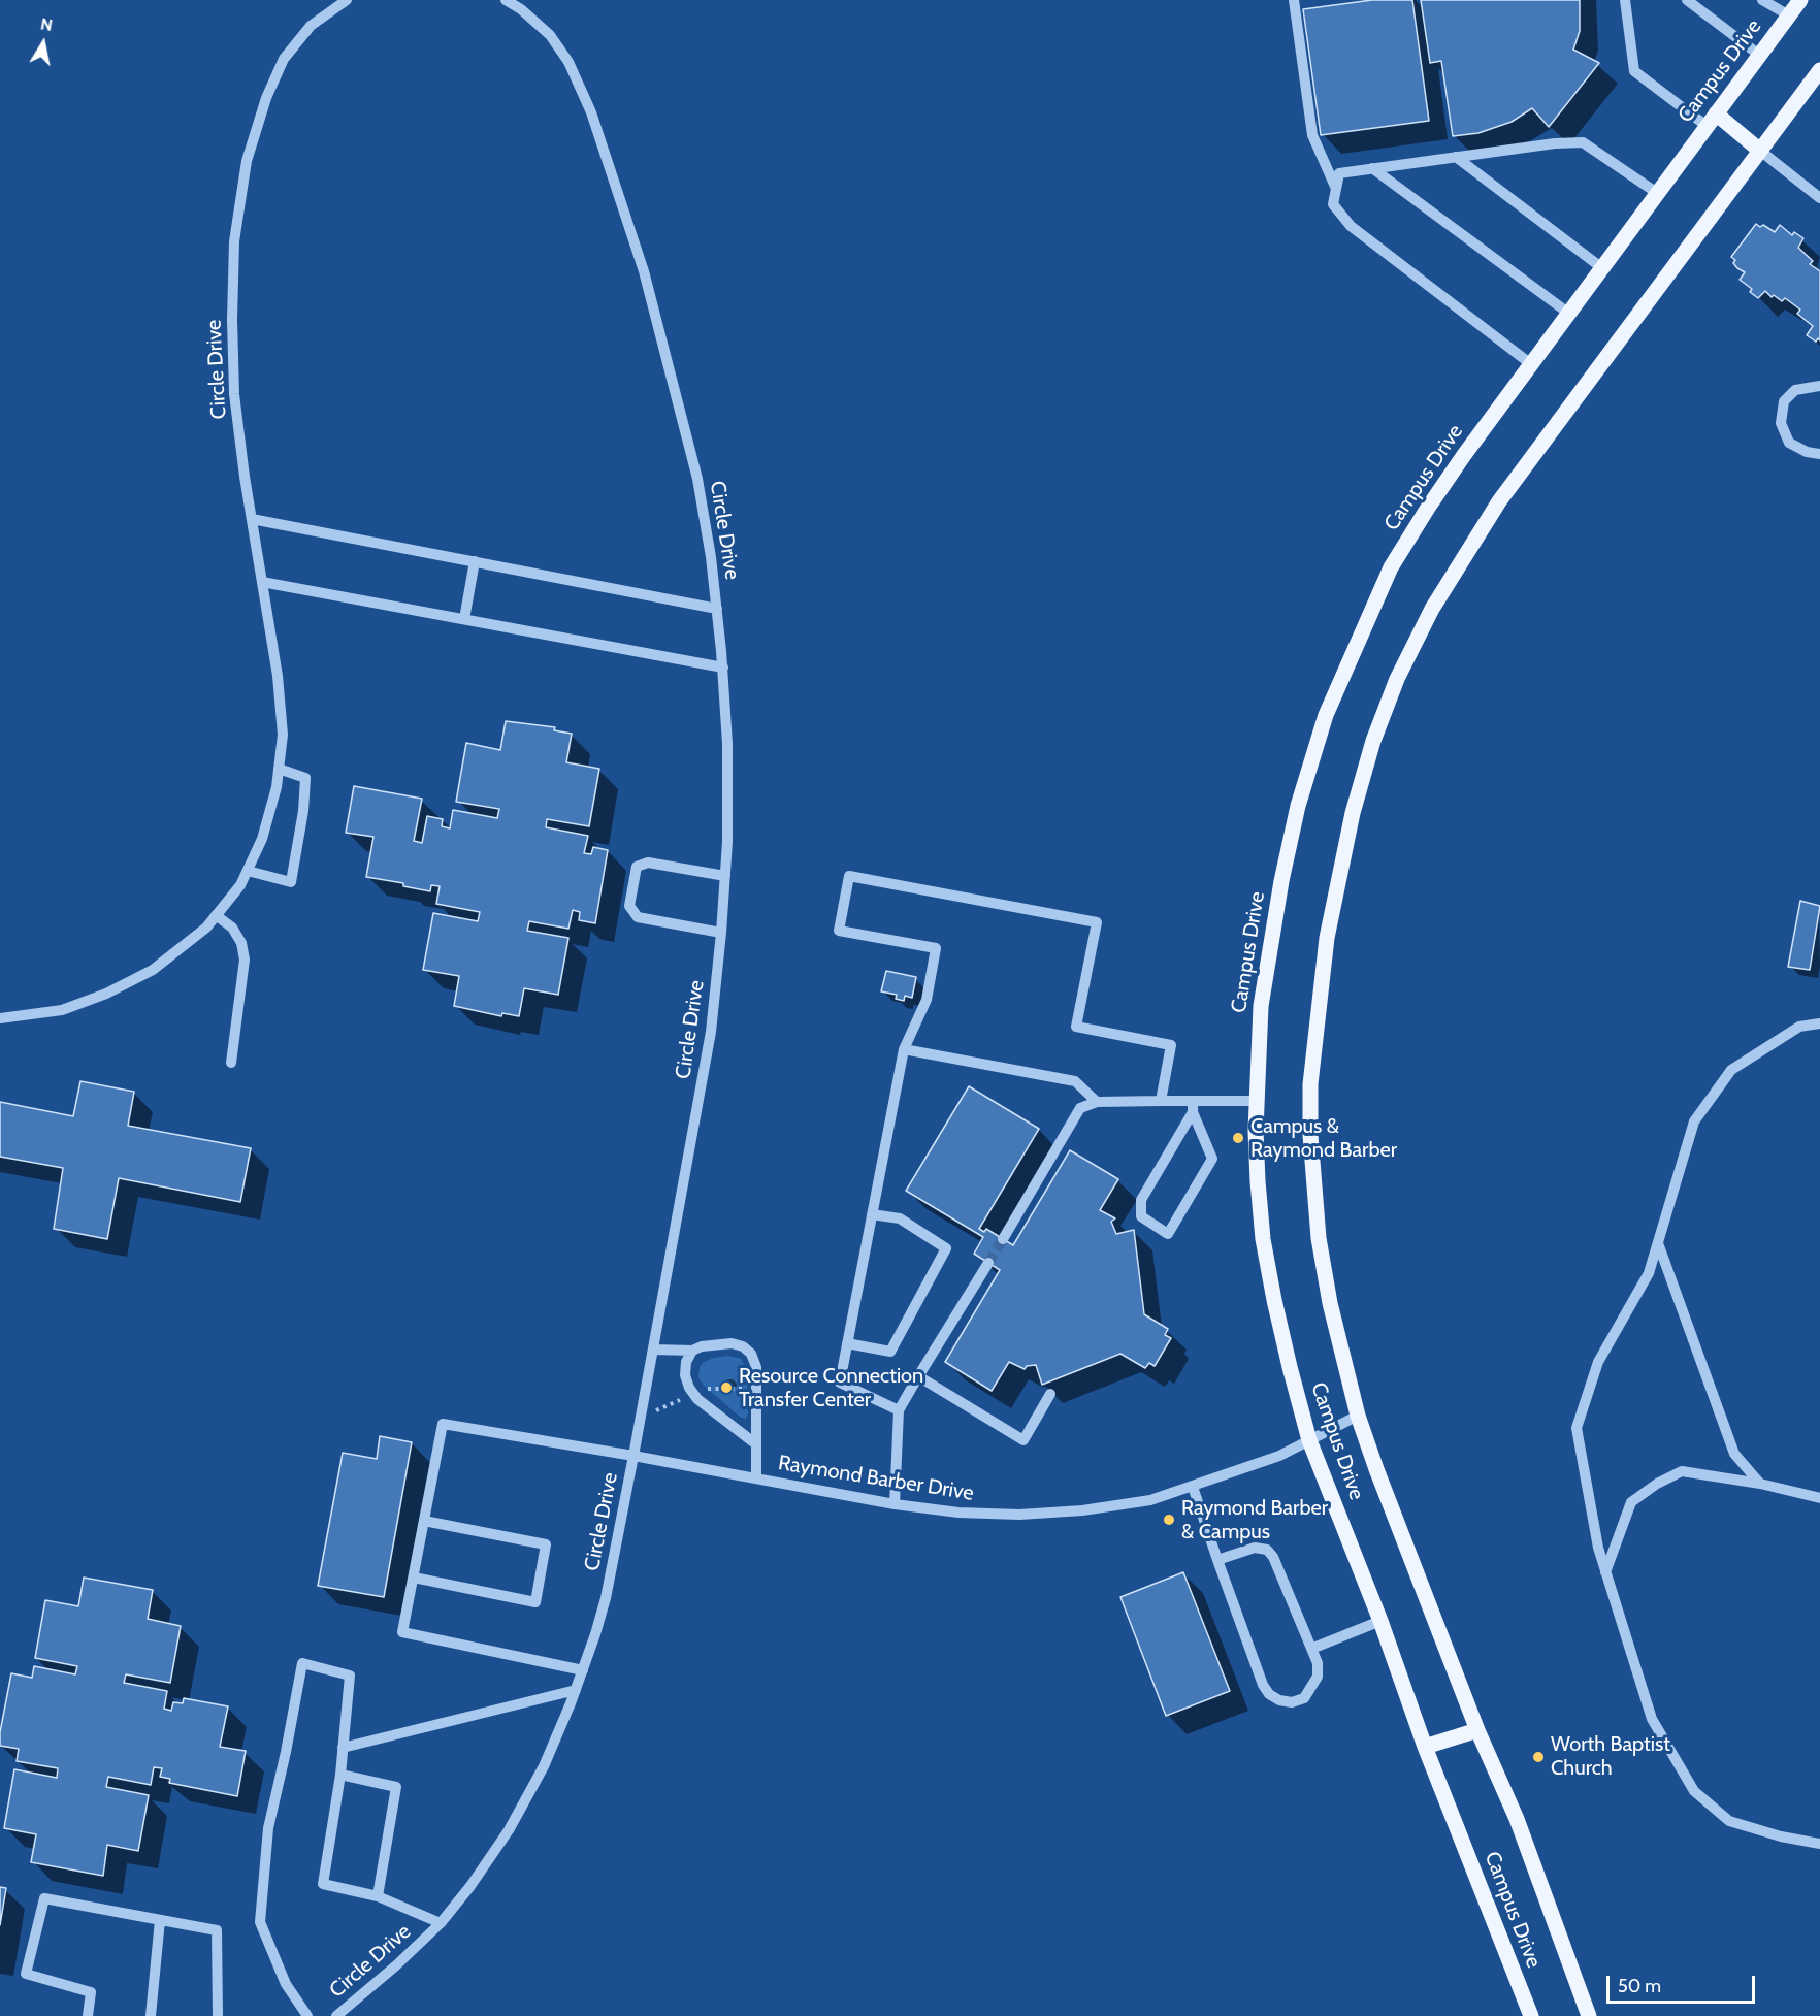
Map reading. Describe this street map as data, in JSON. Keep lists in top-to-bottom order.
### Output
{
  "streets": {
    "main road": ["Campus Drive"],
    "street": ["Circle Drive", "Raymond Barber Drive"]
  },
  "crossings": [
    ["Campus Drive", "Raymond Barber Drive"],
    ["Circle Drive", "Raymond Barber Drive"]
  ],
  "places": [
    "Campus & Raymond Barber",
    "Resource Connection Transfer Center",
    "Raymond Barber & Campus",
    "Worth Baptist Church"
  ],
  "scale_bar": "50 m",
  "north": "top"
}
